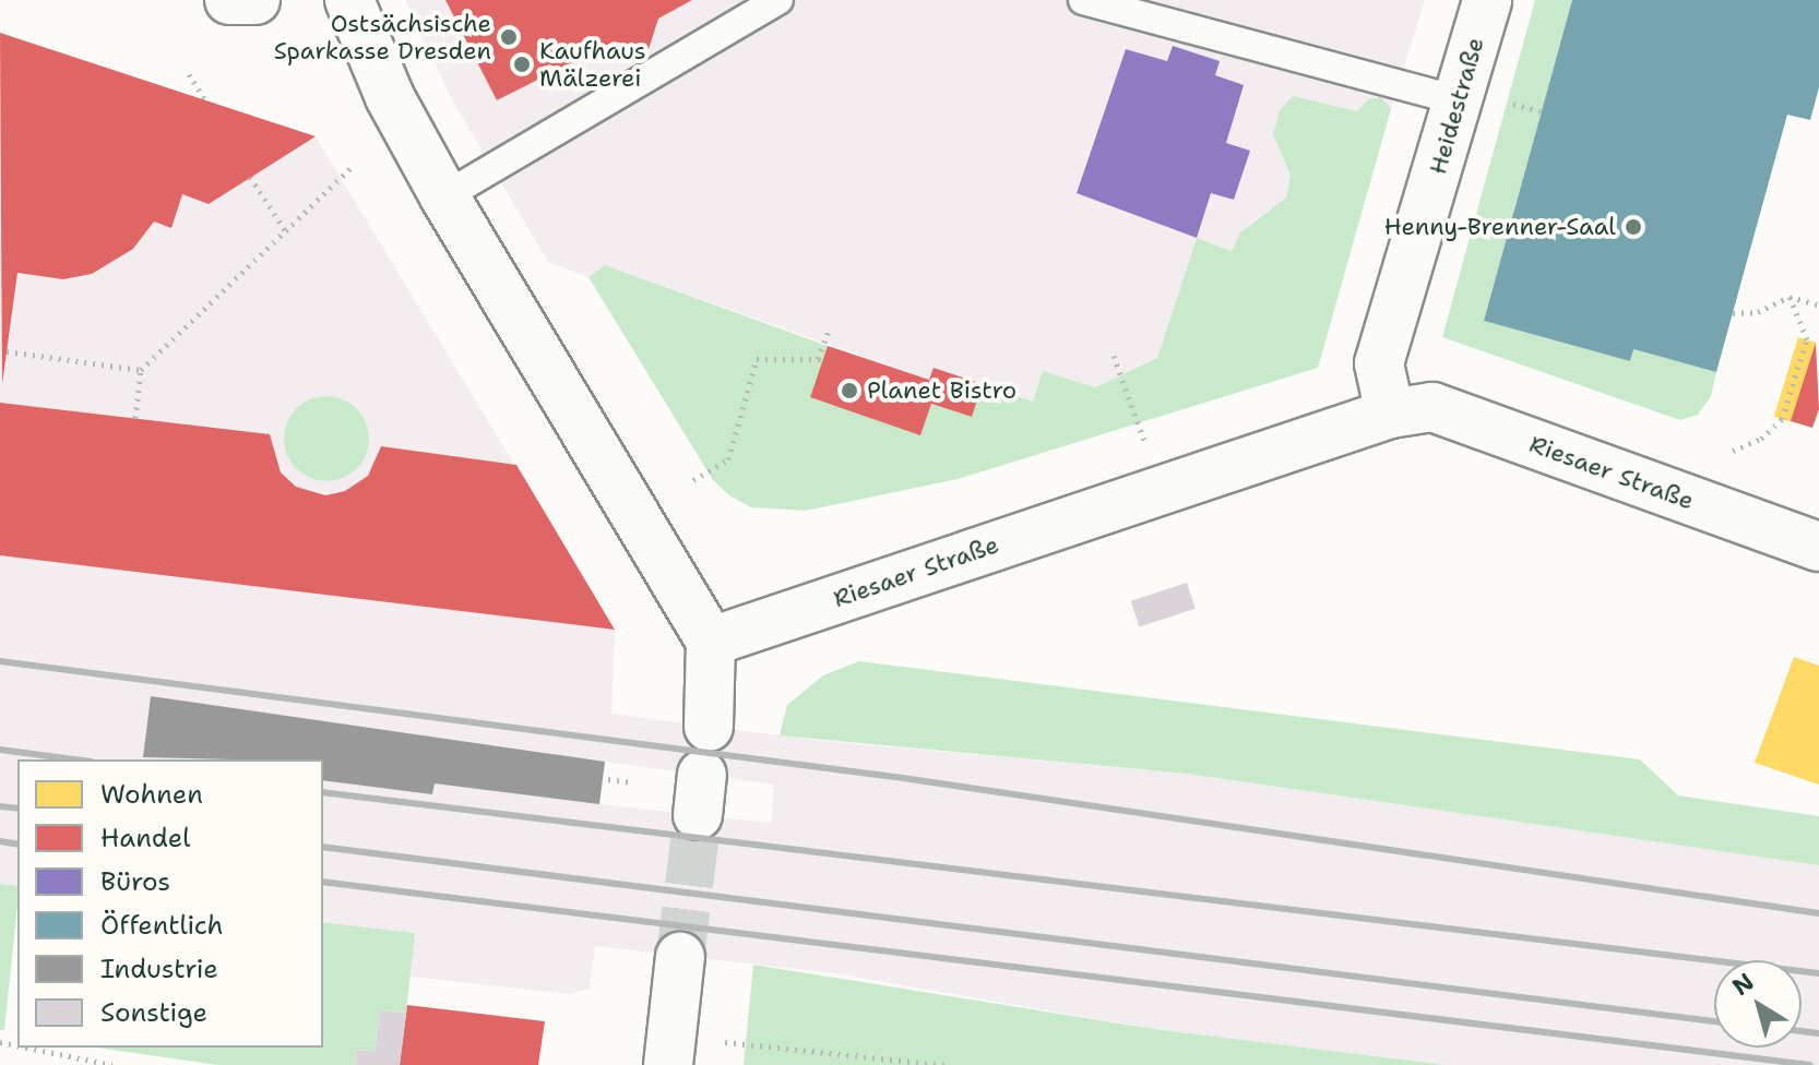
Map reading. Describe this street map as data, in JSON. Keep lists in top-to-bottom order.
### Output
{
  "streets": {
    "street": ["Heidestraße", "Riesaer Straße"]
  },
  "crossings": [
    ["Heidestraße", "Riesaer Straße"]
  ],
  "places": [
    "Ostsächsische Sparkasse Dresden",
    "Kaufhaus Mälzerei",
    "Henny-Brenner-Saal",
    "Planet Bistro"
  ],
  "legend": [
    "Wohnen",
    "Handel",
    "Büros",
    "Öffentlich",
    "Industrie",
    "Sonstige"
  ],
  "north": "top left"
}
